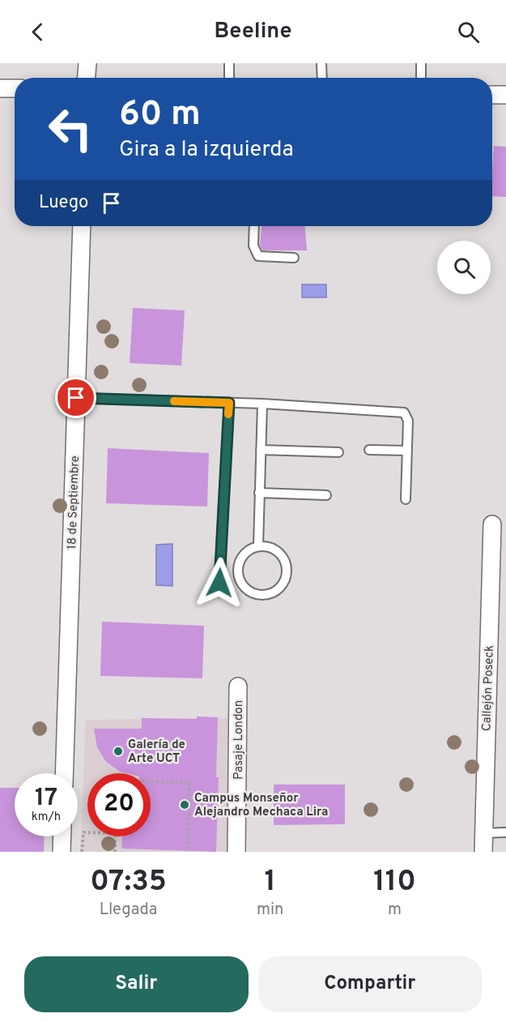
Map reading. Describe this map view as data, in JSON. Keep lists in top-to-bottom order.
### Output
{
  "streets": {
    "street": ["18 de Septiembre", "Callejón Poseck", "Pasaje London"]
  },
  "places": ["Galería de Arte UCT", "Campus Monseñor Alejandro Mechaca Lira"],
  "page": {
    "header": "Beeline",
    "turn": ["60 m", "Gira a la izquierda"],
    "then": "Luego",
    "speed": "17 km/h",
    "limit": "20",
    "eta": [
      "07:35",
      "Llegada",
      "1",
      "min",
      "110",
      "m"
    ],
    "buttons": ["Salir", "Compartir"]
  }
}
